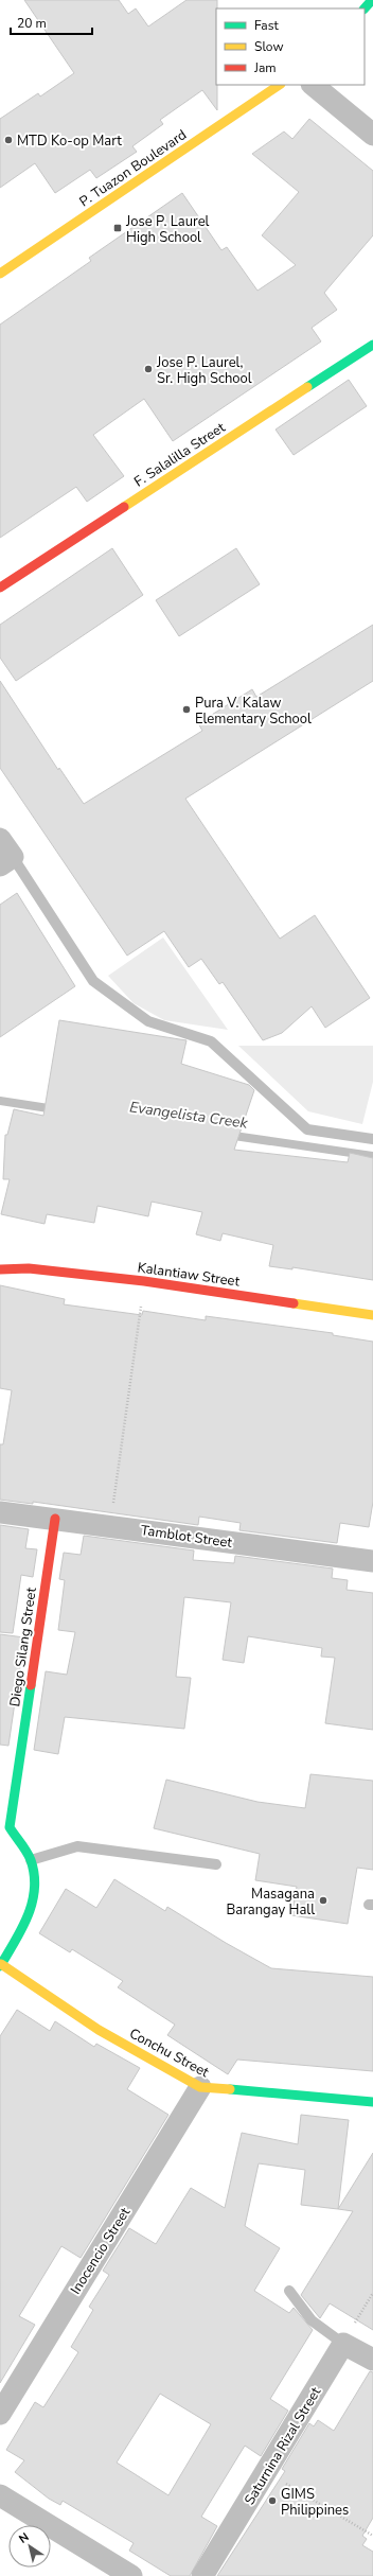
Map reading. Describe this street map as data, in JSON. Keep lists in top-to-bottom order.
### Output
{
  "streets": {
    "street": [
      "P. Tuazon Boulevard",
      "F. Salalilla Street",
      "Kalantiaw Street",
      "Tamblot Street",
      "Diego Silang Street",
      "Conchu Street",
      "Inocencio Street",
      "Saturnina Rizal Street"
    ]
  },
  "crossings": [
    ["Tamblot Street", "Diego Silang Street"],
    ["Diego Silang Street", "Conchu Street"],
    ["Conchu Street", "Inocencio Street"]
  ],
  "water": ["Evangelista Creek"],
  "places": {
    "other": [
      "MTD Ko-op Mart",
      "Jose P. Laurel, Sr. High School",
      "Pura V. Kalaw Elementary School",
      "Masagana Barangay Hall",
      "GIMS Philippines"
    ],
    "transit": ["Jose P. Laurel High School"]
  },
  "legend": ["Fast", "Slow", "Jam"],
  "scale_bar": "20 m",
  "north": "top left"
}
